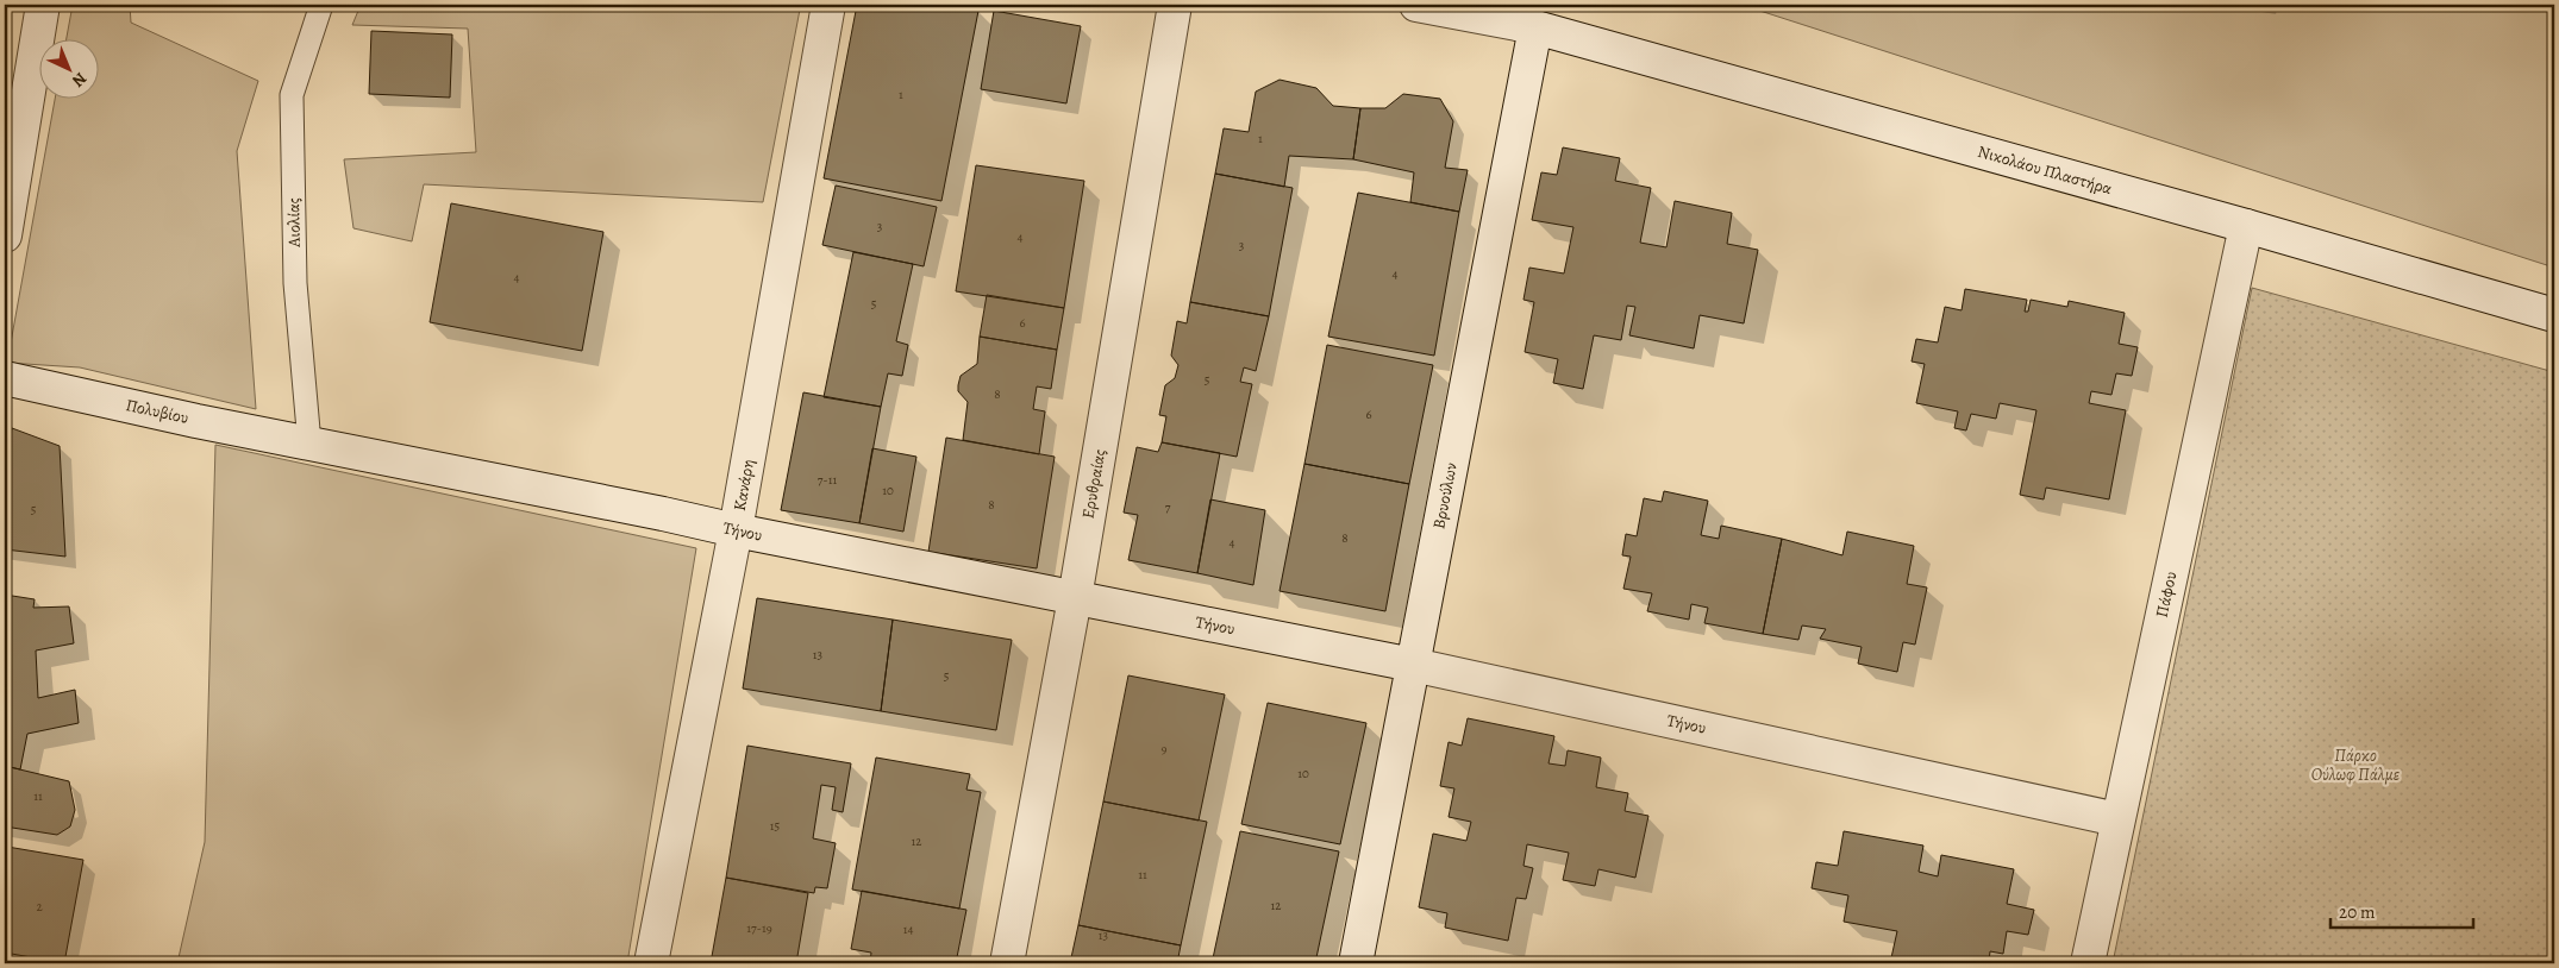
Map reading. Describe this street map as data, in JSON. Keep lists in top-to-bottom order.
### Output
{
  "streets": {
    "street": [
      "Νικολάου Πλαστήρα",
      "Πολυβίου",
      "Ερυθραίας",
      "Κανάρη",
      "Βρυούλων",
      "Τήνου",
      "Πάφου"
    ],
    "lane": ["Αιολίας"]
  },
  "crossings": [
    ["Νικολάου Πλαστήρα", "Βρυούλων"],
    ["Νικολάου Πλαστήρα", "Πάφου"],
    ["Αιολίας", "Πολυβίου"],
    ["Αιολίας", "Τήνου"],
    ["Πολυβίου", "Τήνου"],
    ["Ερυθραίας", "Τήνου"],
    ["Κανάρη", "Τήνου"],
    ["Βρυούλων", "Τήνου"],
    ["Τήνου", "Πάφου"]
  ],
  "parks": ["Πάρκο Ούλωφ Πάλμε"],
  "house_numbers": [
    "1",
    "1",
    "3",
    "4",
    "3",
    "4",
    "4",
    "5",
    "6",
    "5",
    "8",
    "6",
    "7-11",
    "10",
    "8",
    "7",
    "5",
    "8",
    "4",
    "13",
    "5",
    "9",
    "10",
    "11",
    "15",
    "12",
    "11",
    "12",
    "2",
    "17-19",
    "14",
    "13"
  ],
  "scale_bar": "20 m",
  "north": "bottom right"
}
